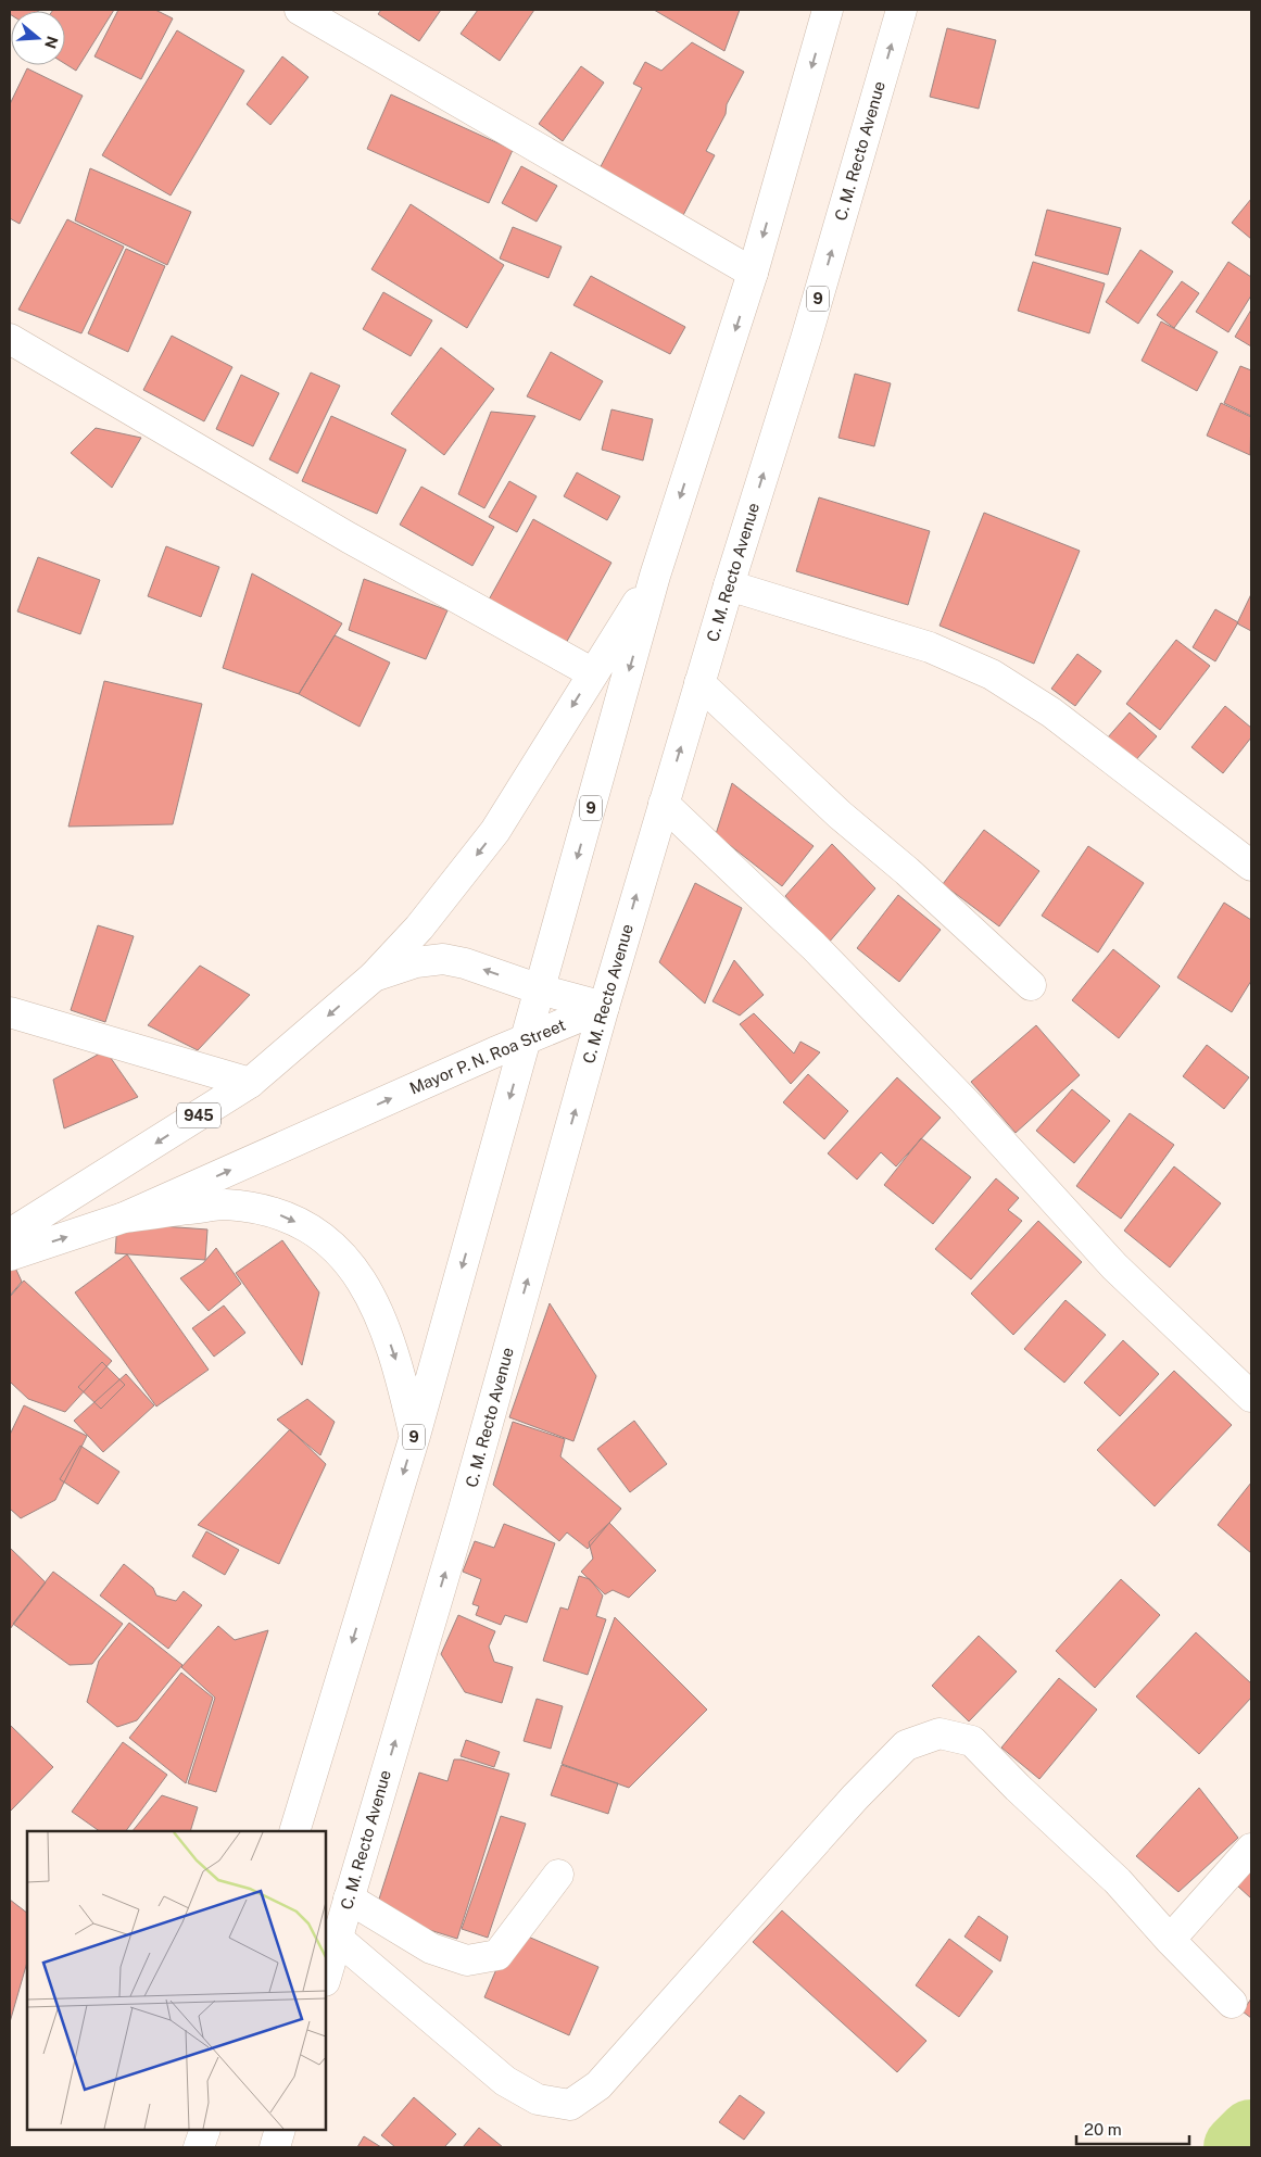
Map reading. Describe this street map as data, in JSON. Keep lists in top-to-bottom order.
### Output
{
  "streets": {
    "main road": [
      "C. M. Recto Avenue",
      "9",
      "Mayor P. N. Roa Street",
      "945"
    ]
  },
  "crossings": [
    ["C. M. Recto Avenue", "Mayor P. N. Roa Street"],
    ["9", "Mayor P. N. Roa Street"]
  ],
  "scale_bar": "20 m",
  "north": "right"
}
